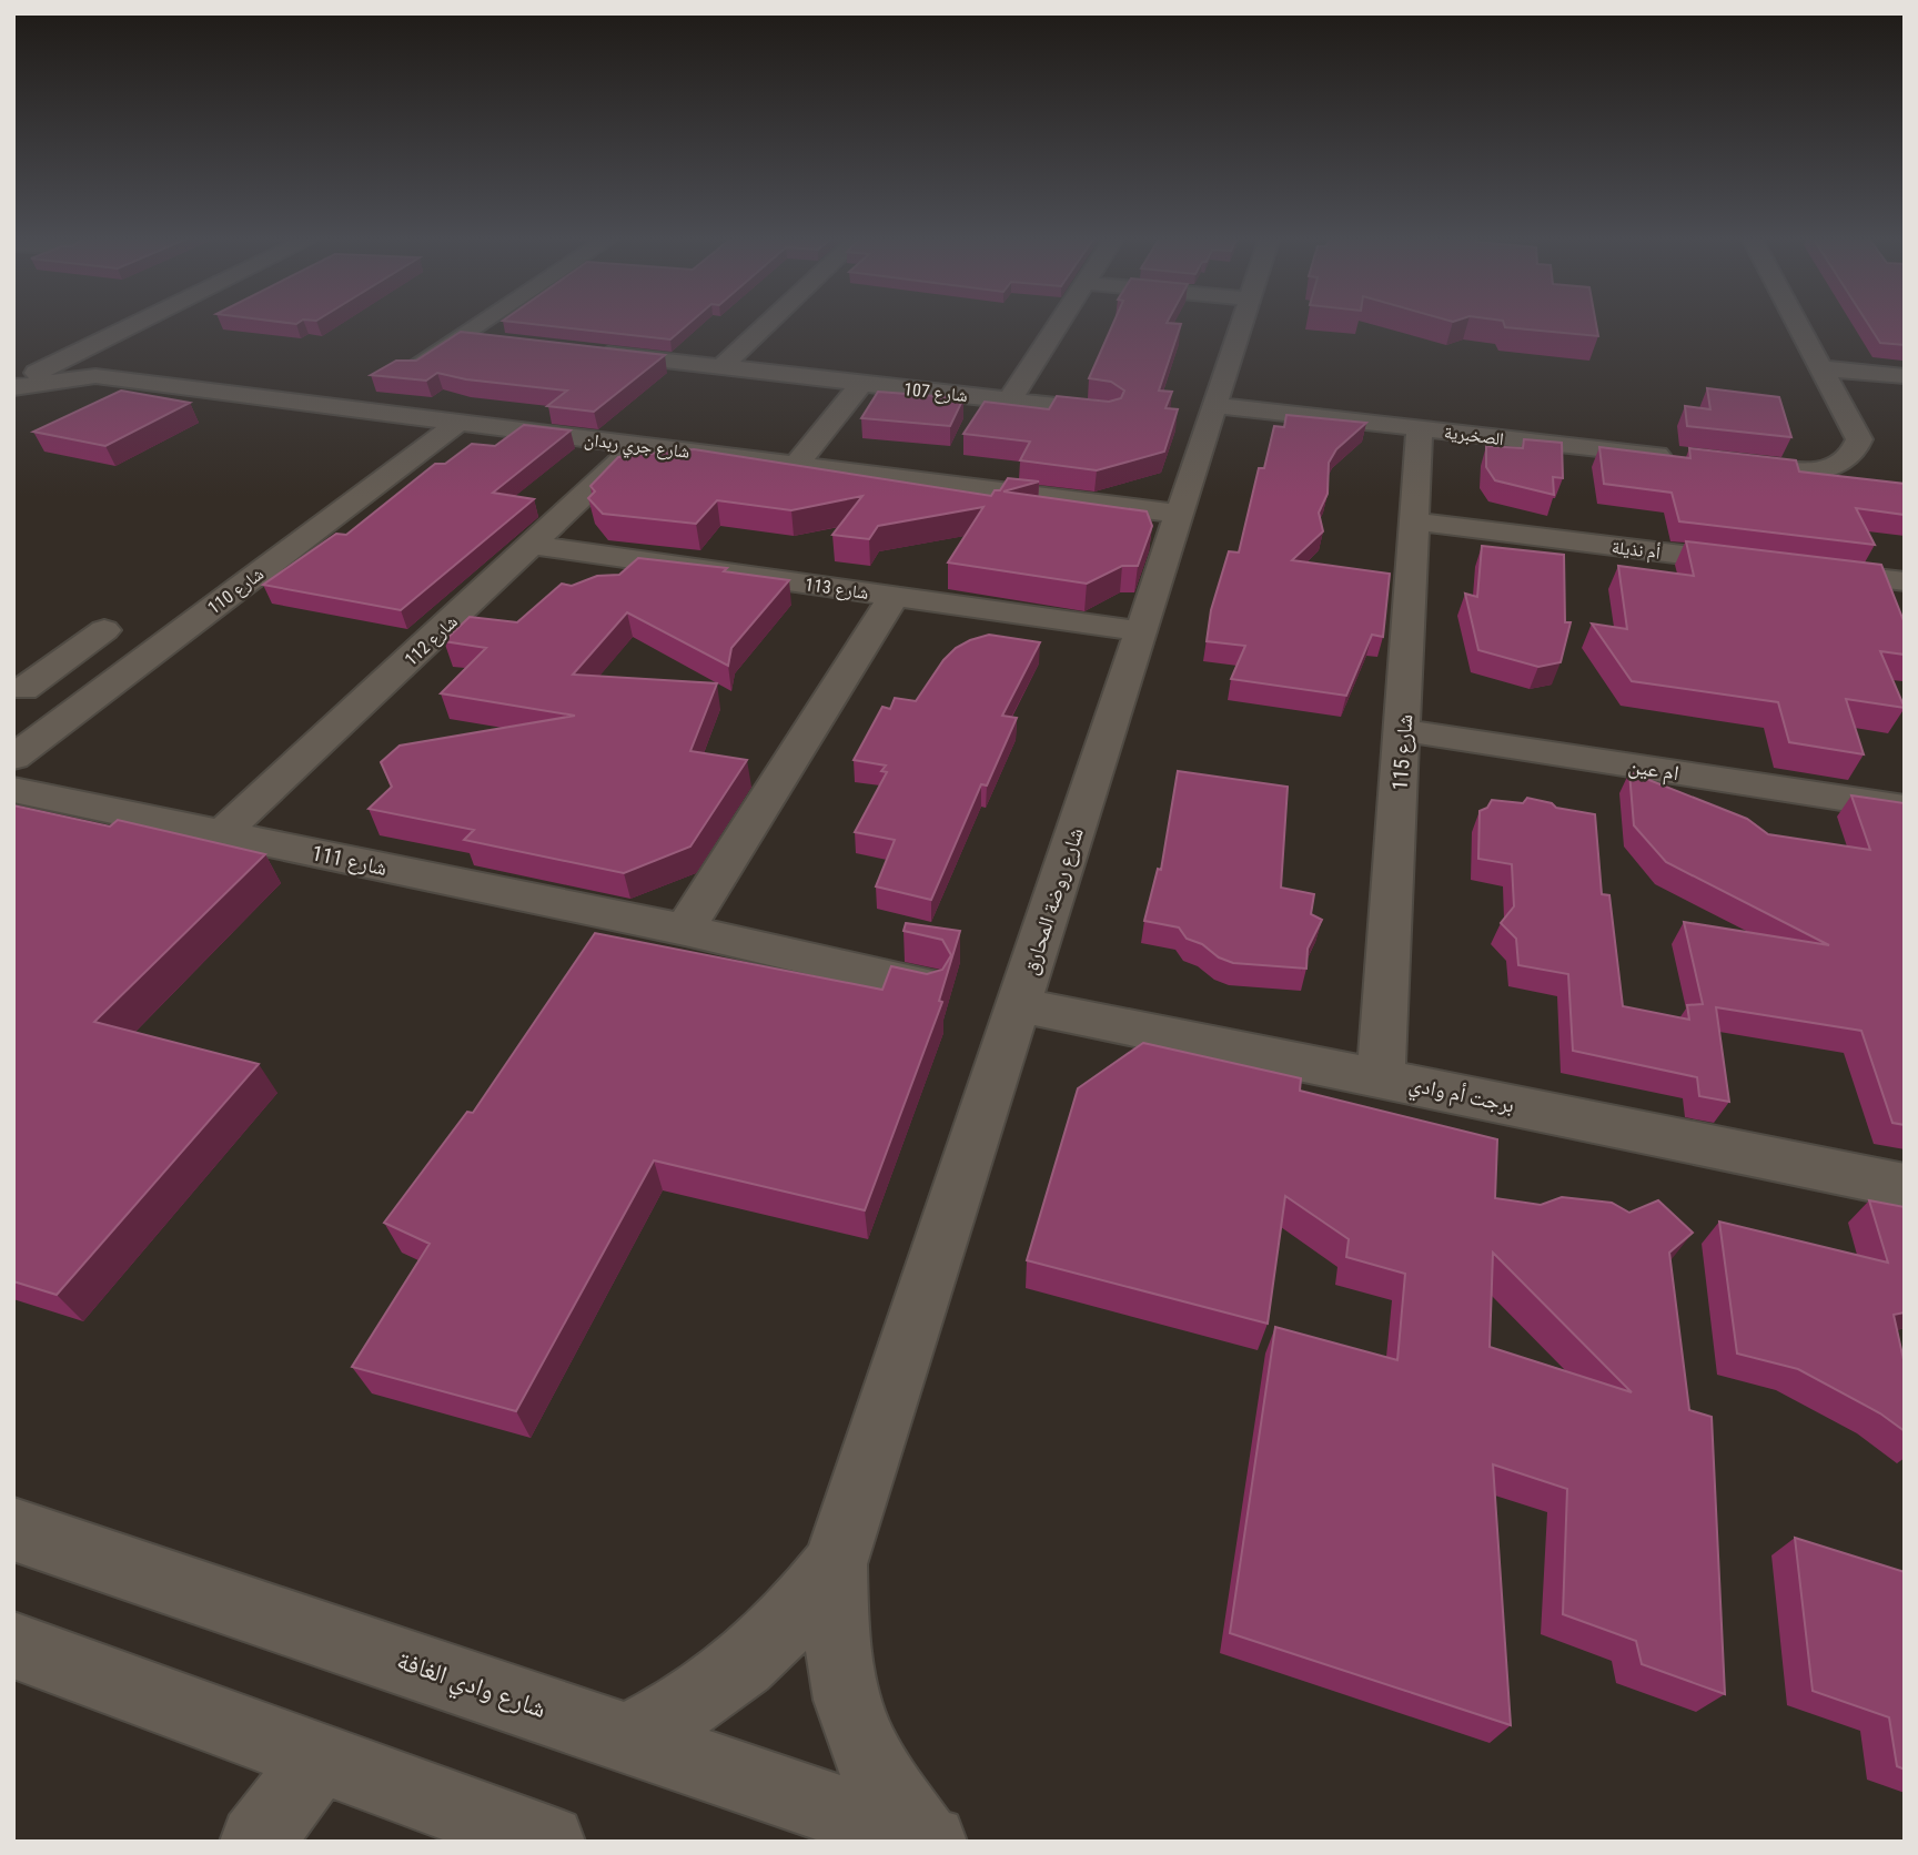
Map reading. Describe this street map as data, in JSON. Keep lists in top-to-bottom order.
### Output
{
  "streets": {
    "street": [
      "شارع 107",
      "الصخبرية",
      "شارع جري ربدان",
      "أم نذيلة",
      "شارع 113",
      "شارع 110",
      "شارع 112",
      "شارع 115",
      "ام عين",
      "شارع 111",
      "شارع روضة المحارق",
      "برجت أم وادي",
      "شارع وادي الغافة"
    ]
  },
  "crossings": [
    ["الصخبرية", "شارع 115"],
    ["الصخبرية", "شارع روضة المحارق"],
    ["شارع جري ربدان", "شارع 110"],
    ["شارع جري ربدان", "شارع 112"],
    ["شارع جري ربدان", "شارع روضة المحارق"],
    ["أم نذيلة", "شارع 115"],
    ["شارع 113", "شارع 112"],
    ["شارع 113", "شارع روضة المحارق"],
    ["شارع 112", "شارع 111"],
    ["شارع 115", "ام عين"],
    ["شارع 115", "برجت أم وادي"],
    ["شارع روضة المحارق", "برجت أم وادي"],
    ["شارع روضة المحارق", "شارع وادي الغافة"]
  ]
}
